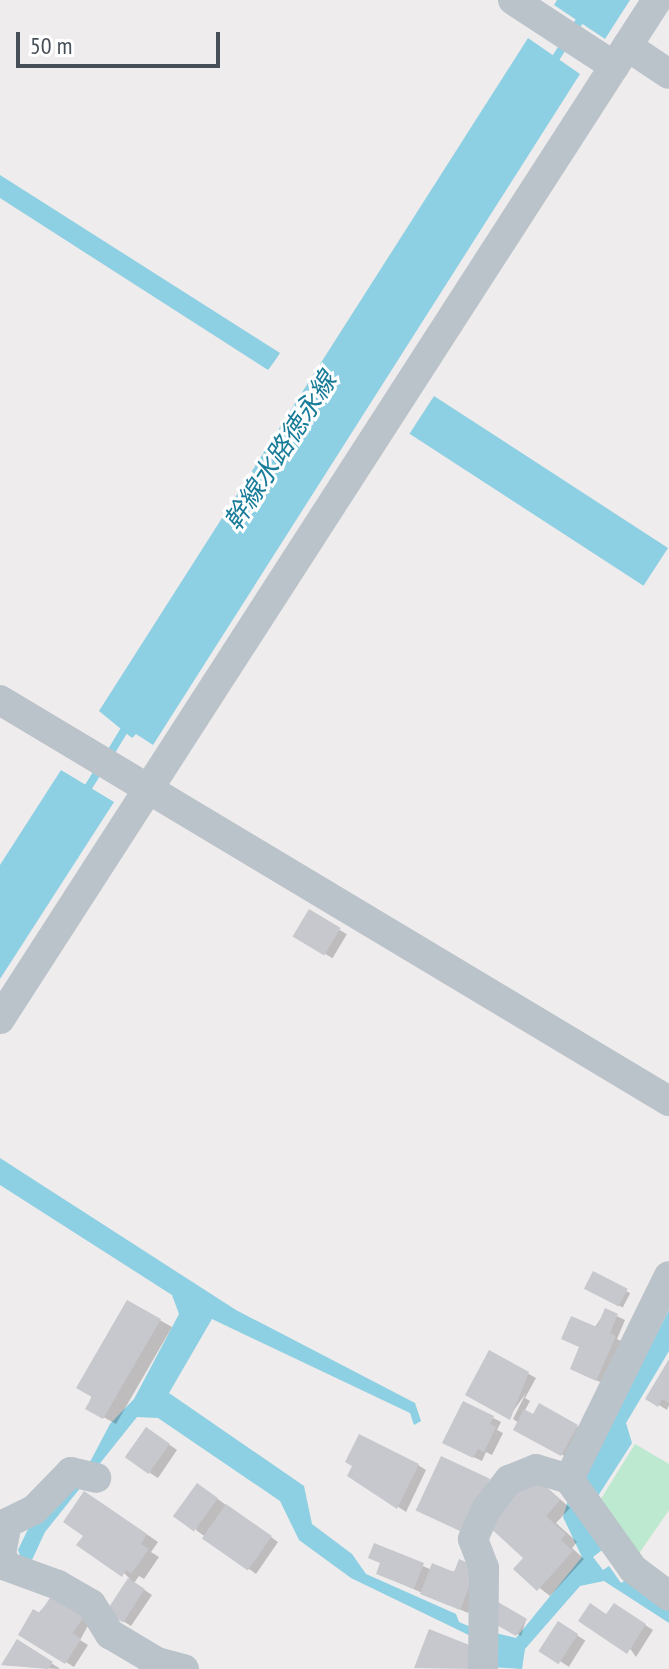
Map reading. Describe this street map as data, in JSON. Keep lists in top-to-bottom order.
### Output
{
  "water": ["幹線水路徳永線"],
  "scale_bar": "50 m"
}
